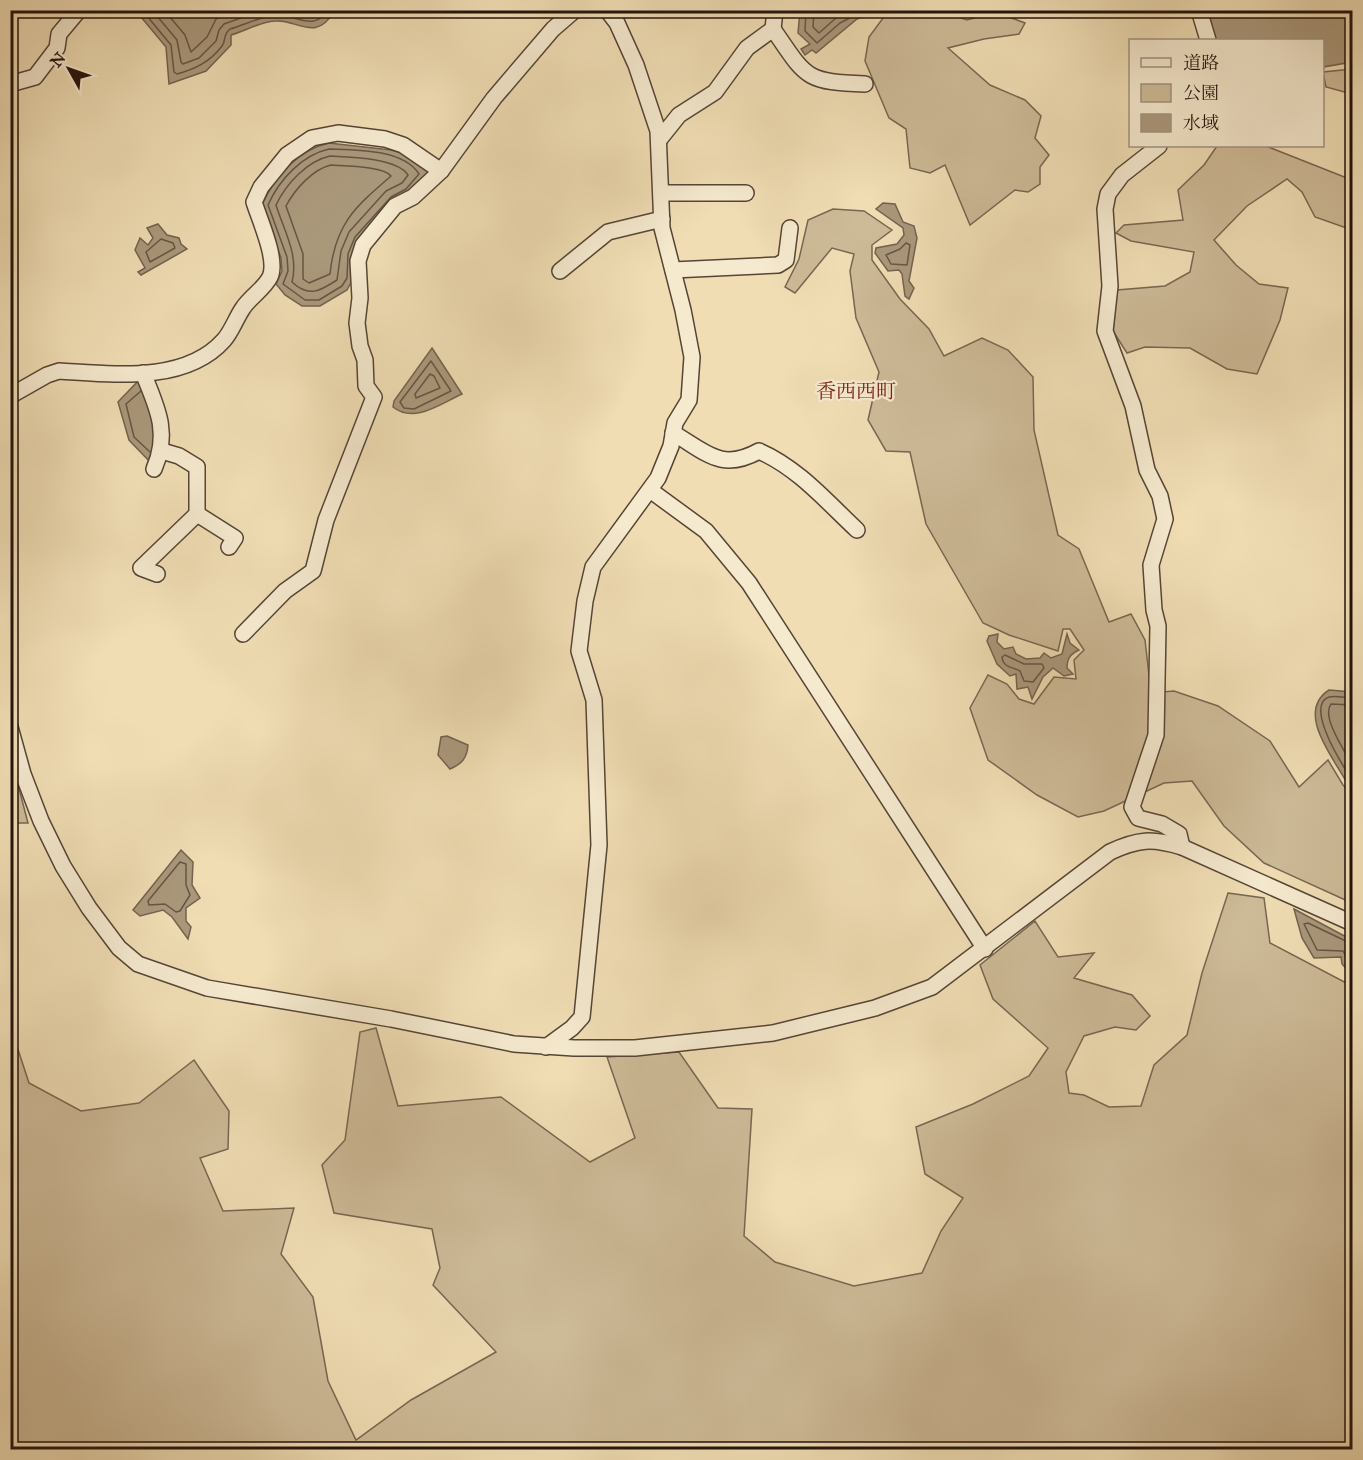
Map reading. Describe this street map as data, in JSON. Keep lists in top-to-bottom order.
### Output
{
  "districts": ["香西西町"],
  "legend": ["道路", "公園", "水域"],
  "north": "top left"
}
